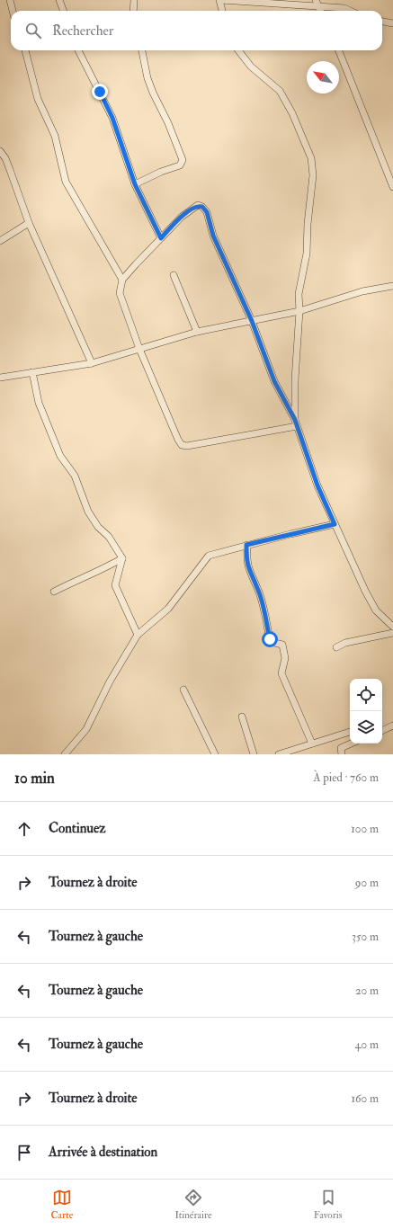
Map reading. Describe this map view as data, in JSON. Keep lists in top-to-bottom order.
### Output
{
  "north": "top left",
  "page": {
    "search": "Rechercher",
    "heading": ["10 min", "À pied · 760 m"],
    "list": [
      ["Continuez", "100 m"],
      ["Tournez à droite", "90 m"],
      ["Tournez à gauche", "350 m"],
      ["Tournez à gauche", "20 m"],
      ["Tournez à gauche", "40 m"],
      ["Tournez à droite", "160 m"],
      "Arrivée à destination"
    ],
    "nav": ["Carte", "Itinéraire", "Favoris"]
  }
}
